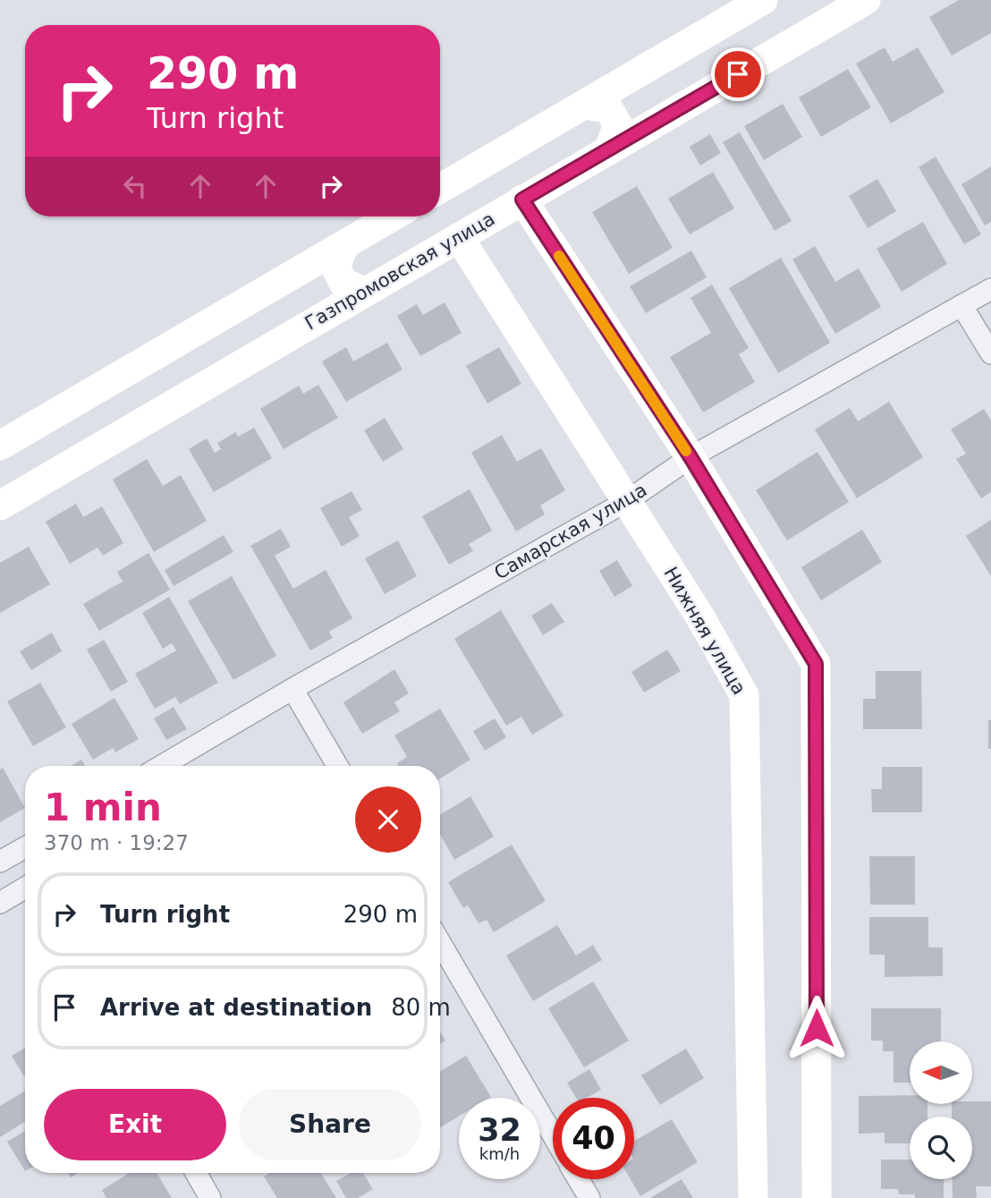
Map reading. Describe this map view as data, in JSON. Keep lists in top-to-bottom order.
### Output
{
  "streets": {
    "street": ["Газпромовская улица", "Самарская улица", "Нижняя улица"]
  },
  "crossings": [
    ["Газпромовская улица", "Нижняя улица"],
    ["Самарская улица", "Нижняя улица"]
  ],
  "north": "left",
  "page": {
    "turn": ["290 m", "Turn right"],
    "heading": ["1 min", "370 m · 19:27"],
    "list": [
      {
        "name": "Turn right",
        "value": "290 m"
      },
      {
        "name": "Arrive at destination",
        "value": "80 m"
      }
    ],
    "buttons": ["Exit", "Share"],
    "speed": "32 km/h",
    "limit": "40"
  }
}
